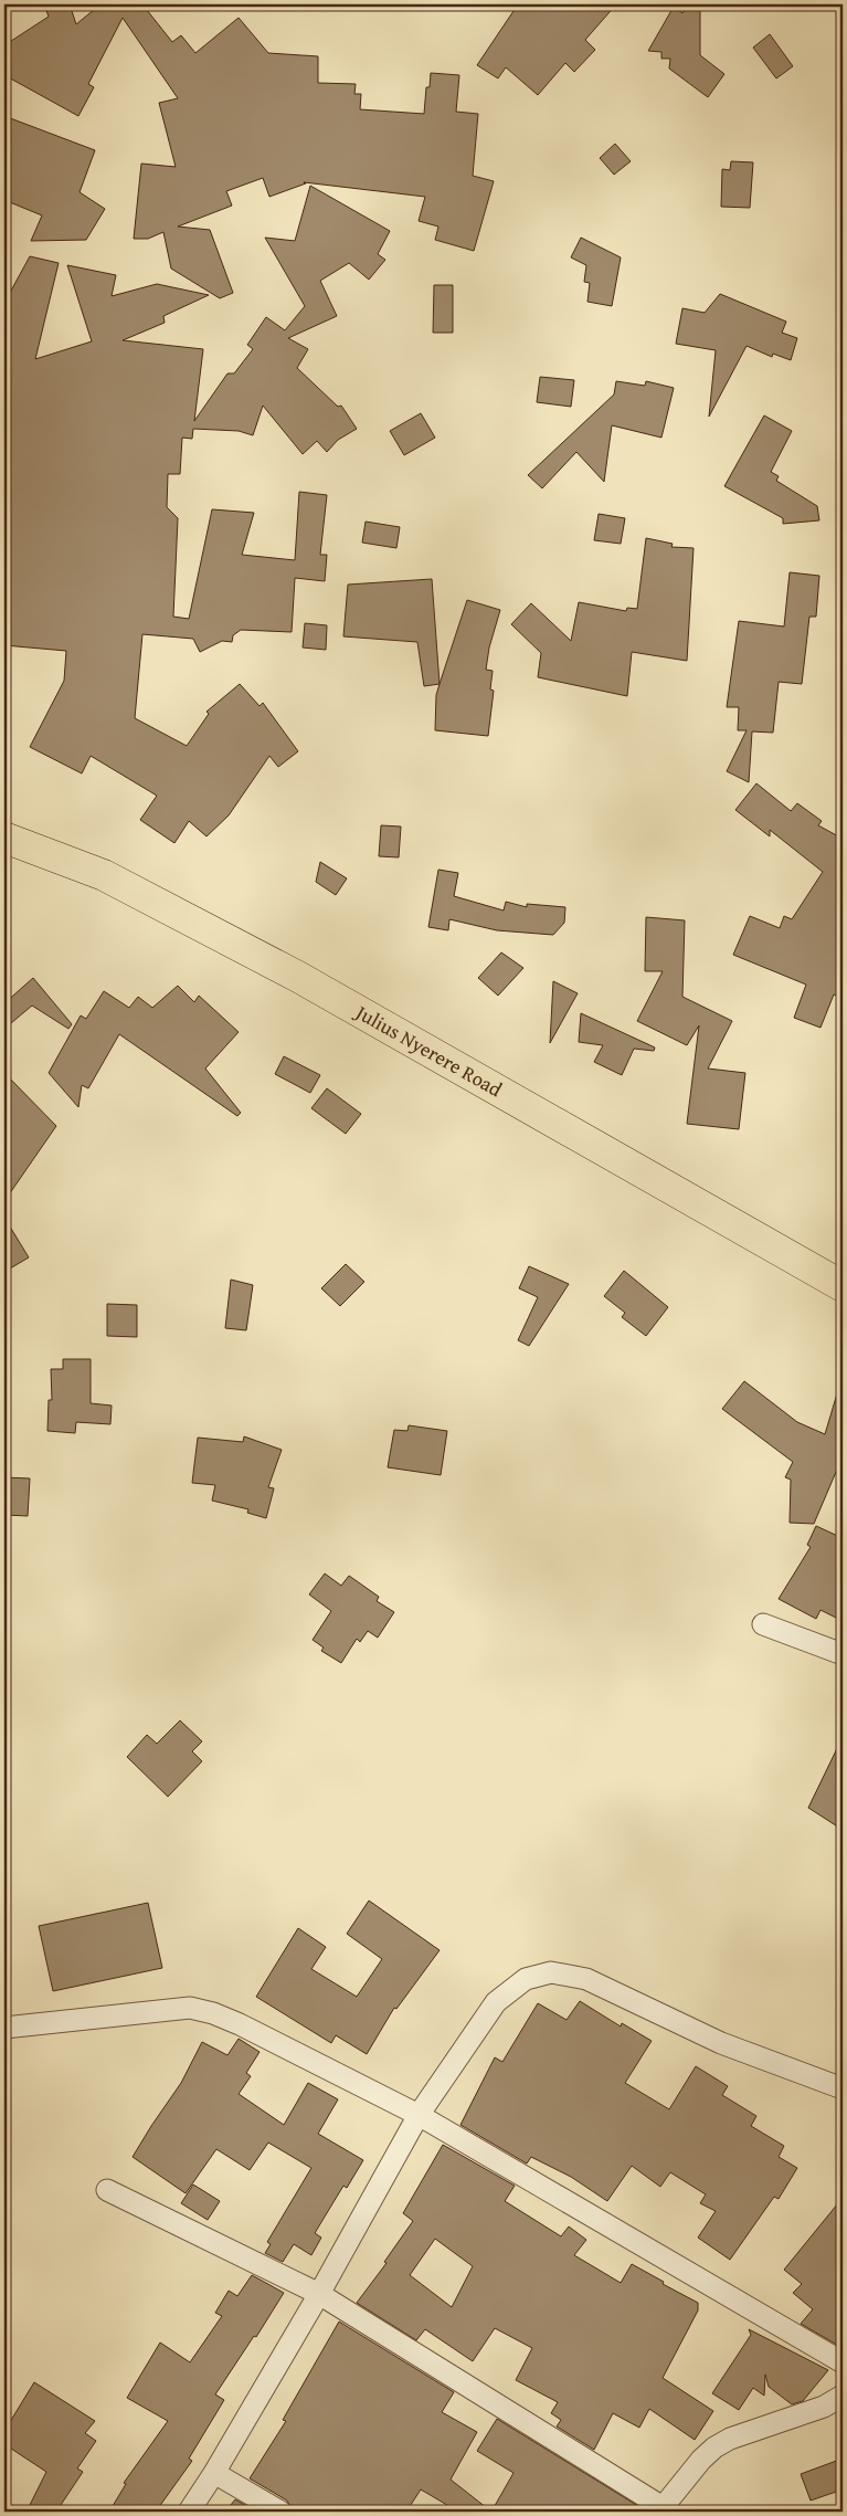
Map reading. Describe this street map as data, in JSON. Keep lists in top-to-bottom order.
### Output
{
  "streets": {
    "highway": ["Julius Nyerere Road"]
  }
}
